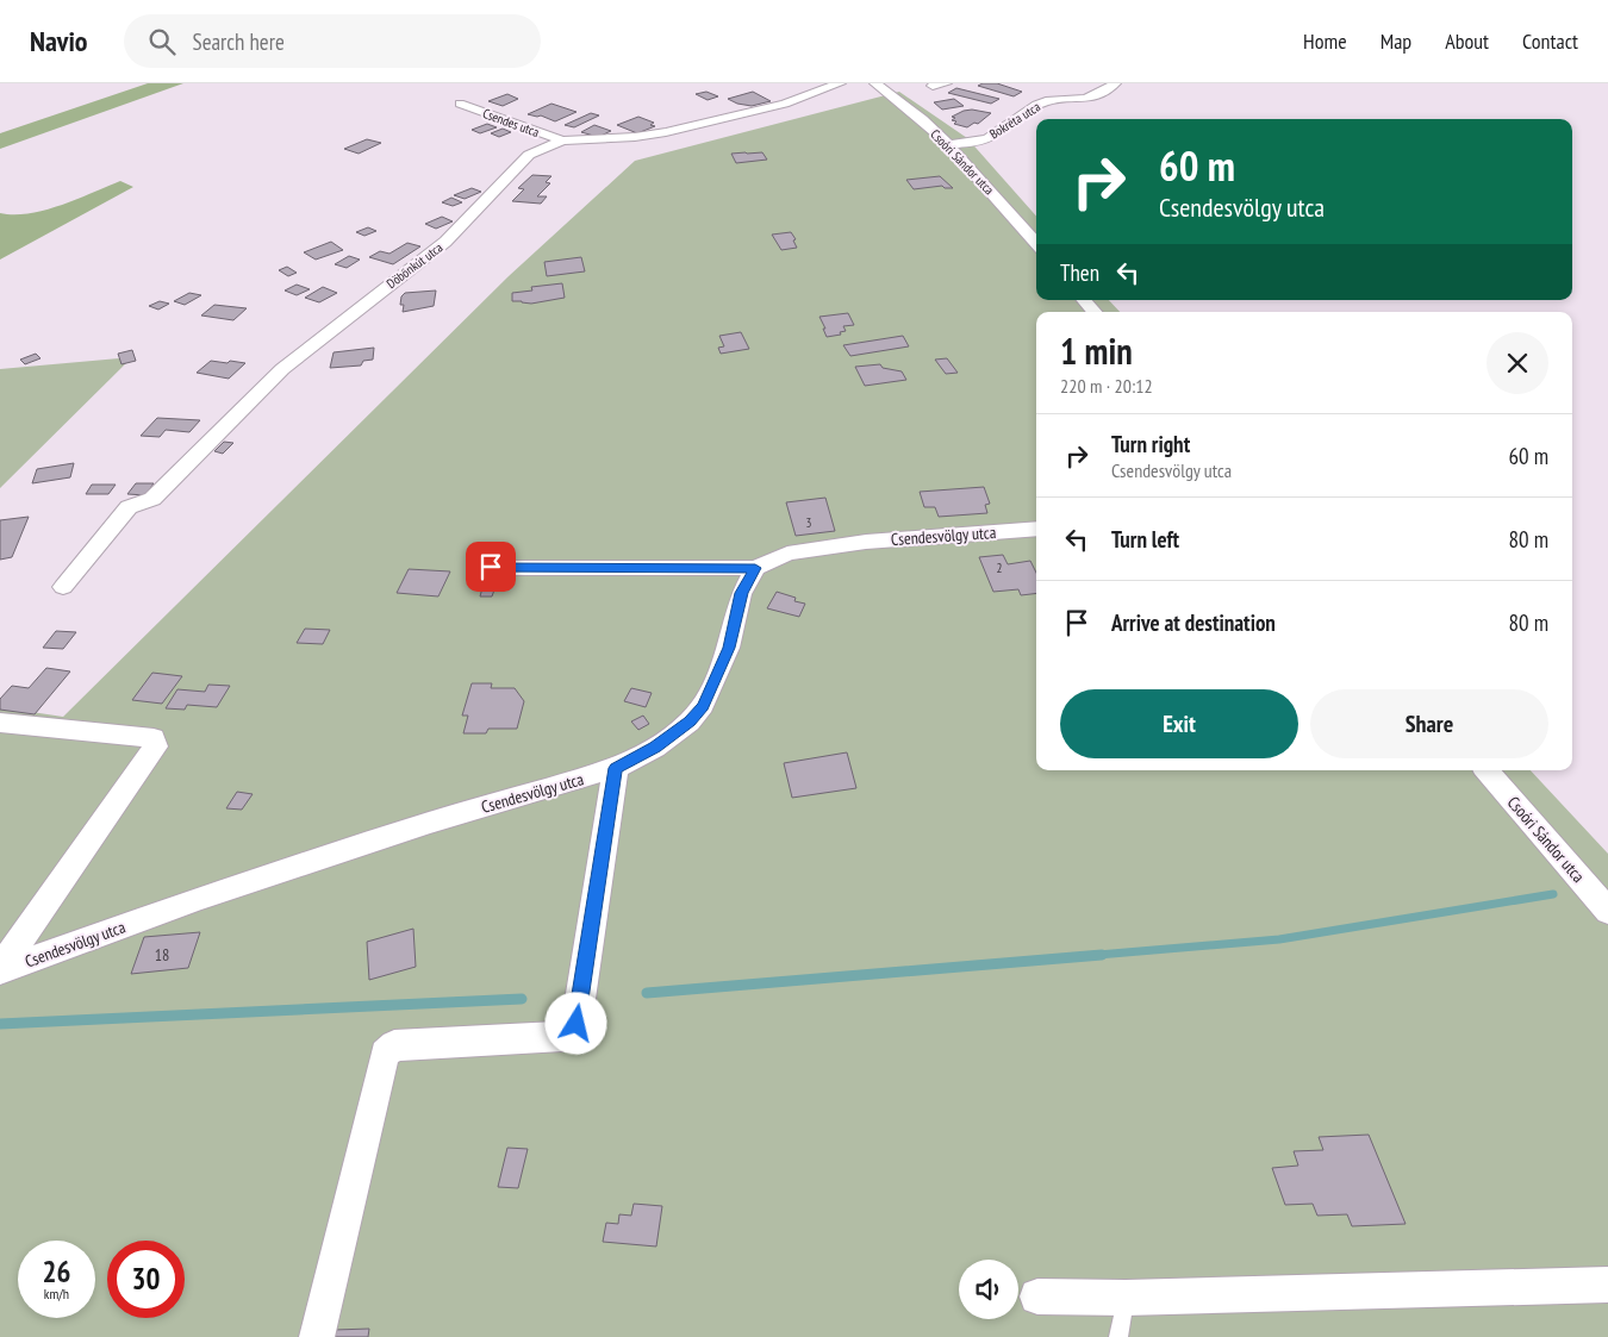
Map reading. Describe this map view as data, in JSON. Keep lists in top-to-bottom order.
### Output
{
  "streets": {
    "street": [
      "Bokréta utca",
      "Csendes utca",
      "Csoóri Sándor utca",
      "Döbönkút utca",
      "Csendesvölgy utca"
    ]
  },
  "crossings": [
    ["Bokréta utca", "Csoóri Sándor utca"],
    ["Csendes utca", "Döbönkút utca"]
  ],
  "house_numbers": ["3", "2", "18"],
  "page": {
    "header": "Navio",
    "search": "Search here",
    "nav": [
      "Home",
      "Map",
      "About",
      "Contact"
    ],
    "turn": ["60 m", "Csendesvölgy utca"],
    "then": "Then",
    "heading": ["1 min", "220 m · 20:12"],
    "list": [
      {
        "name": "Turn right",
        "note": "Csendesvölgy utca",
        "value": "60 m"
      },
      {
        "name": "Turn left",
        "value": "80 m"
      },
      {
        "name": "Arrive at destination",
        "value": "80 m"
      }
    ],
    "buttons": ["Exit", "Share"],
    "speed": "26 km/h",
    "limit": "30"
  }
}
